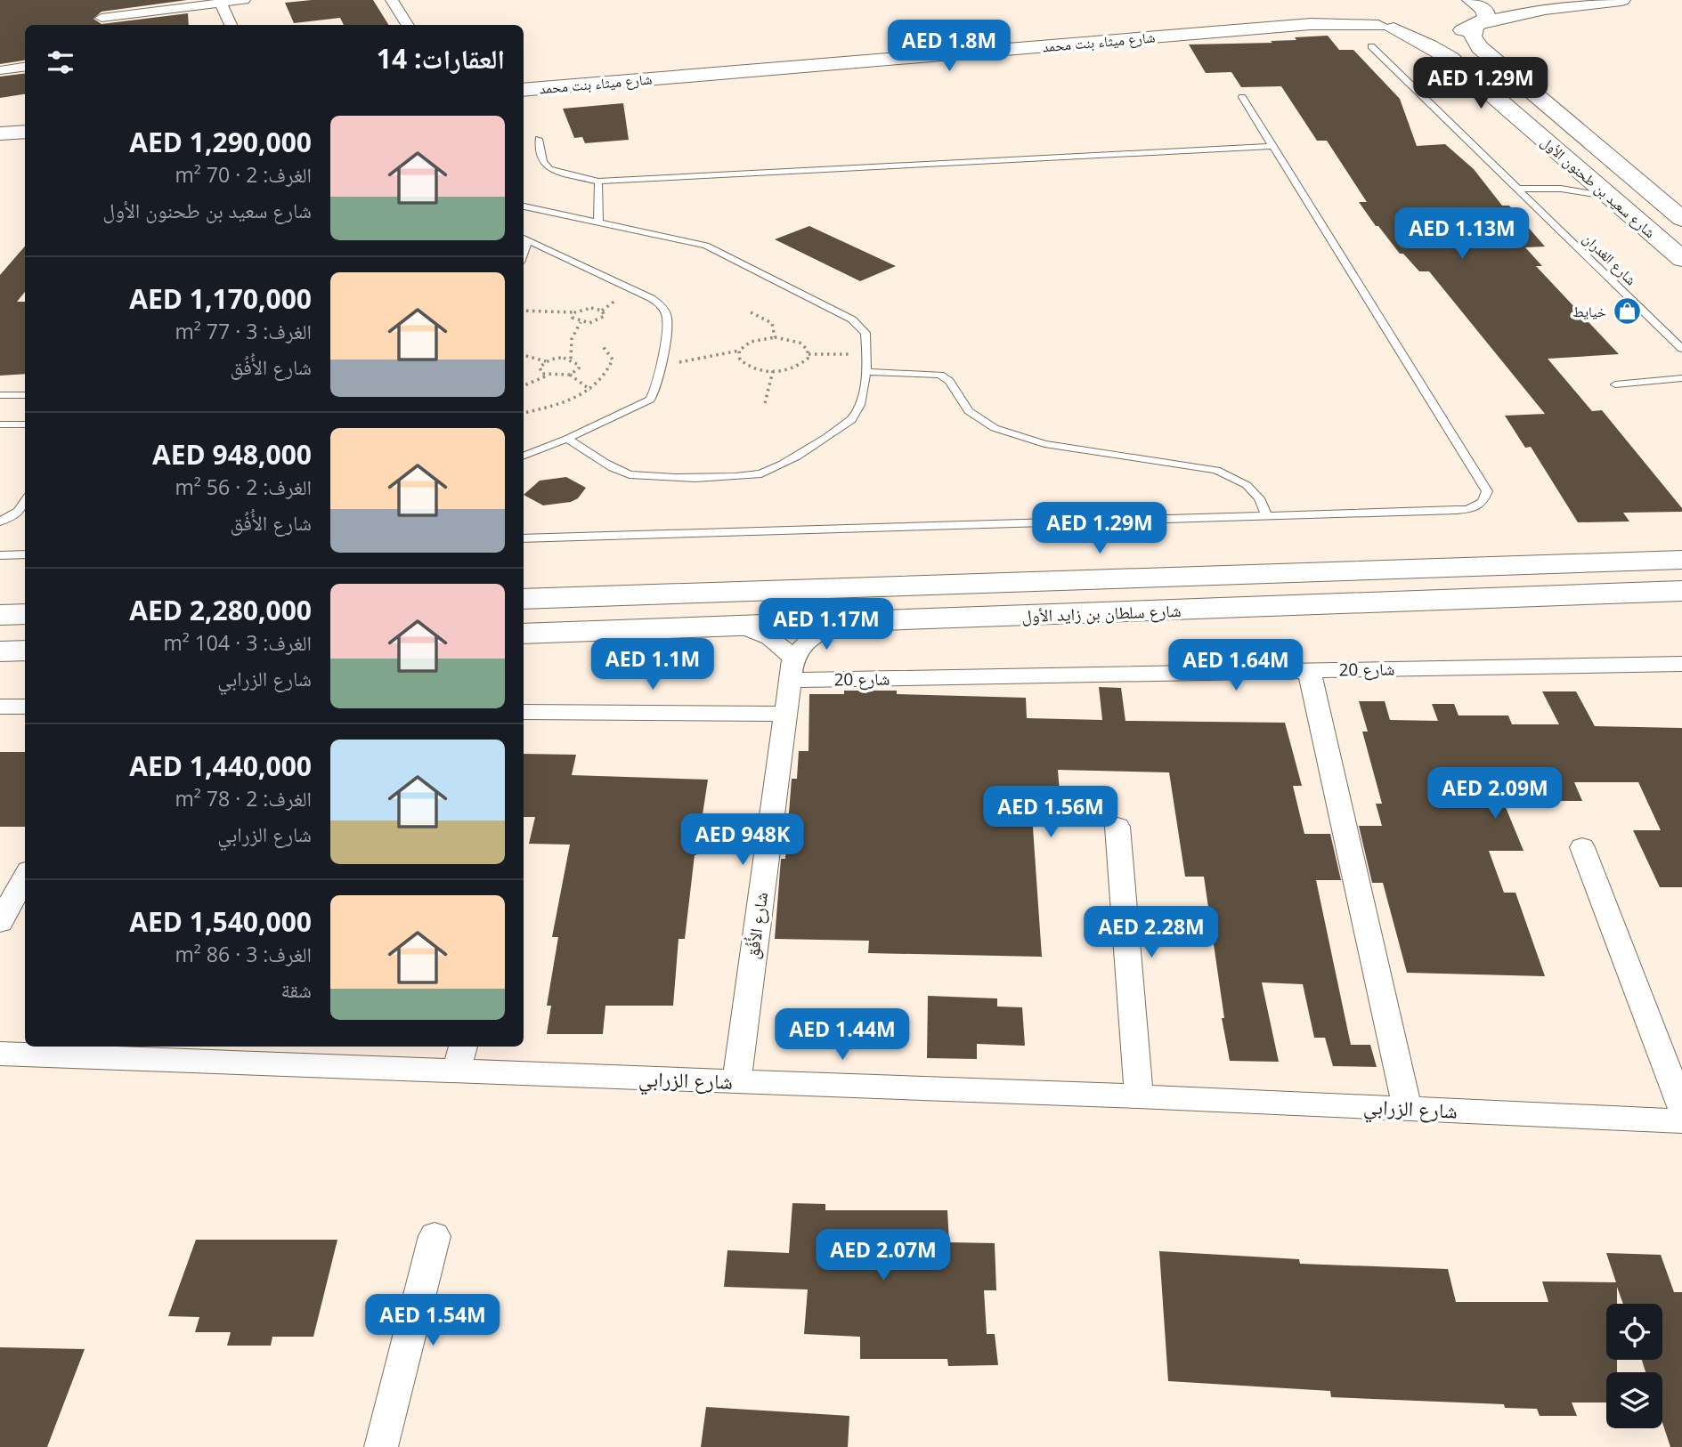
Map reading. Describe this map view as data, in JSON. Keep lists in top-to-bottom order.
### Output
{
  "streets": {
    "main road": ["شارع ميثاء بنت محمد", "شارع سعيد بن طحنون الأول", "شارع سلطان بن زايد الأول"],
    "street": ["شارع 20", "شارع الأُفُق", "شارع الزرابي"],
    "lane": ["شارع الغدران"]
  },
  "crossings": [
    ["شارع ميثاء بنت محمد", "شارع سعيد بن طحنون الأول"],
    ["شارع 20", "شارع الأُفُق"],
    ["شارع الأُفُق", "شارع الزرابي"]
  ],
  "places": {
    "shop": ["خيايط"]
  },
  "page": {
    "price": [
      "AED 1.8M",
      "AED 1.29M",
      "AED 1.13M",
      "AED 1.29M",
      "AED 1.17M",
      "AED 1.1M",
      "AED 1.64M",
      "AED 2.09M",
      "AED 1.56M",
      "AED 948K",
      "AED 2.28M",
      "AED 1.44M",
      "AED 2.07M",
      "AED 1.54M"
    ],
    "heading": "العقارات: 14",
    "list": [
      {
        "name": "AED 1,290,000",
        "note": "الغرف: 2 · 70 m² · شارع سعيد بن طحنون الأول"
      },
      {
        "name": "AED 1,170,000",
        "note": "الغرف: 3 · 77 m² · شارع الأُفُق"
      },
      {
        "name": "AED 948,000",
        "note": "الغرف: 2 · 56 m² · شارع الأُفُق"
      },
      {
        "name": "AED 2,280,000",
        "note": "الغرف: 3 · 104 m² · شارع الزرابي"
      },
      {
        "name": "AED 1,440,000",
        "note": "الغرف: 2 · 78 m² · شارع الزرابي"
      },
      {
        "name": "AED 1,540,000",
        "note": "الغرف: 3 · 86 m² · شقة"
      }
    ]
  }
}
